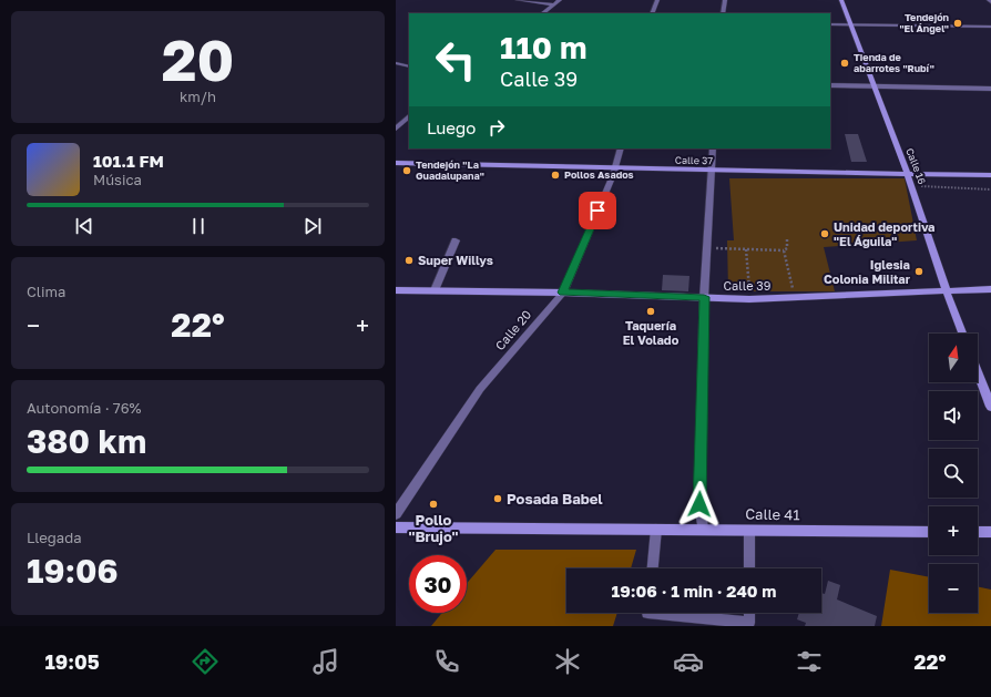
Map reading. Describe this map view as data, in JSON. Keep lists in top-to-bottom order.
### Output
{
  "streets": {
    "main road": [
      "Calle 37",
      "Calle 16",
      "Calle 39",
      "Calle 41"
    ],
    "street": ["Calle 20"]
  },
  "crossings": [
    ["Calle 37", "Calle 16"],
    ["Calle 37", "Calle 20"],
    ["Calle 16", "Calle 39"],
    ["Calle 39", "Calle 20"]
  ],
  "places": [
    "Tendejón \"El Ángel\"",
    "Tienda de abarrotes \"Rubí\"",
    "Tendejón \"La Guadalupana\"",
    "Pollos Asados",
    "Unidad deportiva \"El Águila\"",
    "Super Willys",
    "Iglesia Colonia Militar",
    "Taquería El Volado",
    "Posada Babel",
    "Pollo \"Brujo\""
  ],
  "north": "top",
  "page": {
    "tile": [
      ["20", "km/h"],
      "Clima",
      ["Autonomía · 76%", "380 km"],
      ["Llegada", "19:06"]
    ],
    "turn": ["110 m", "Calle 39"],
    "then": "Luego",
    "song": ["101.1 FM", "Música"],
    "heat": ["−", "22°", "+"],
    "map_buttons": ["+", "−"],
    "limit": "30",
    "trip": "19:06 · 1 min · 240 m",
    "tabs": ["19:05", "22°"]
  }
}
